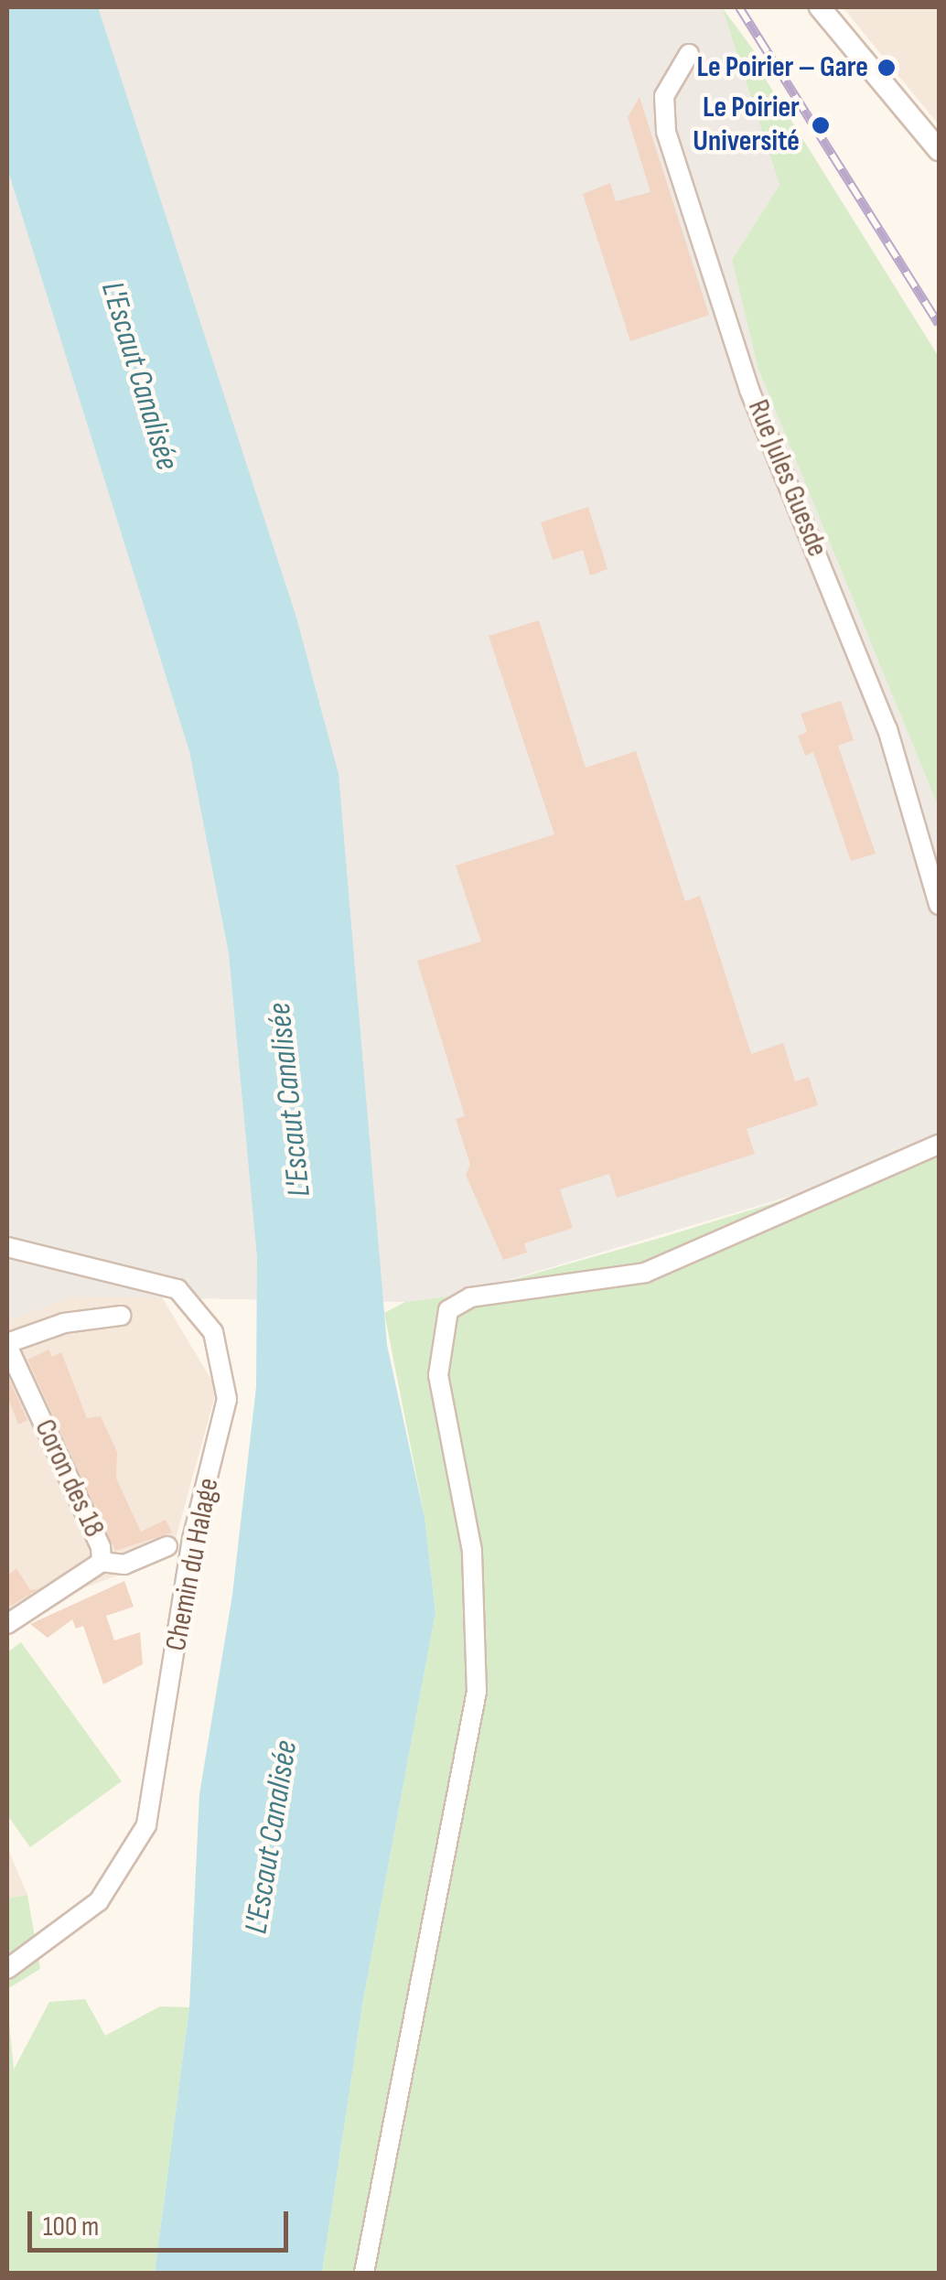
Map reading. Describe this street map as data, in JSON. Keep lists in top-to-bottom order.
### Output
{
  "streets": {
    "street": ["Rue Jules Guesde", "Coron des 18", "Chemin du Halage"]
  },
  "water": ["L'Escaut Canalisée"],
  "places": ["Le Poirier – Gare", "Le Poirier Université"],
  "scale_bar": "100 m"
}
